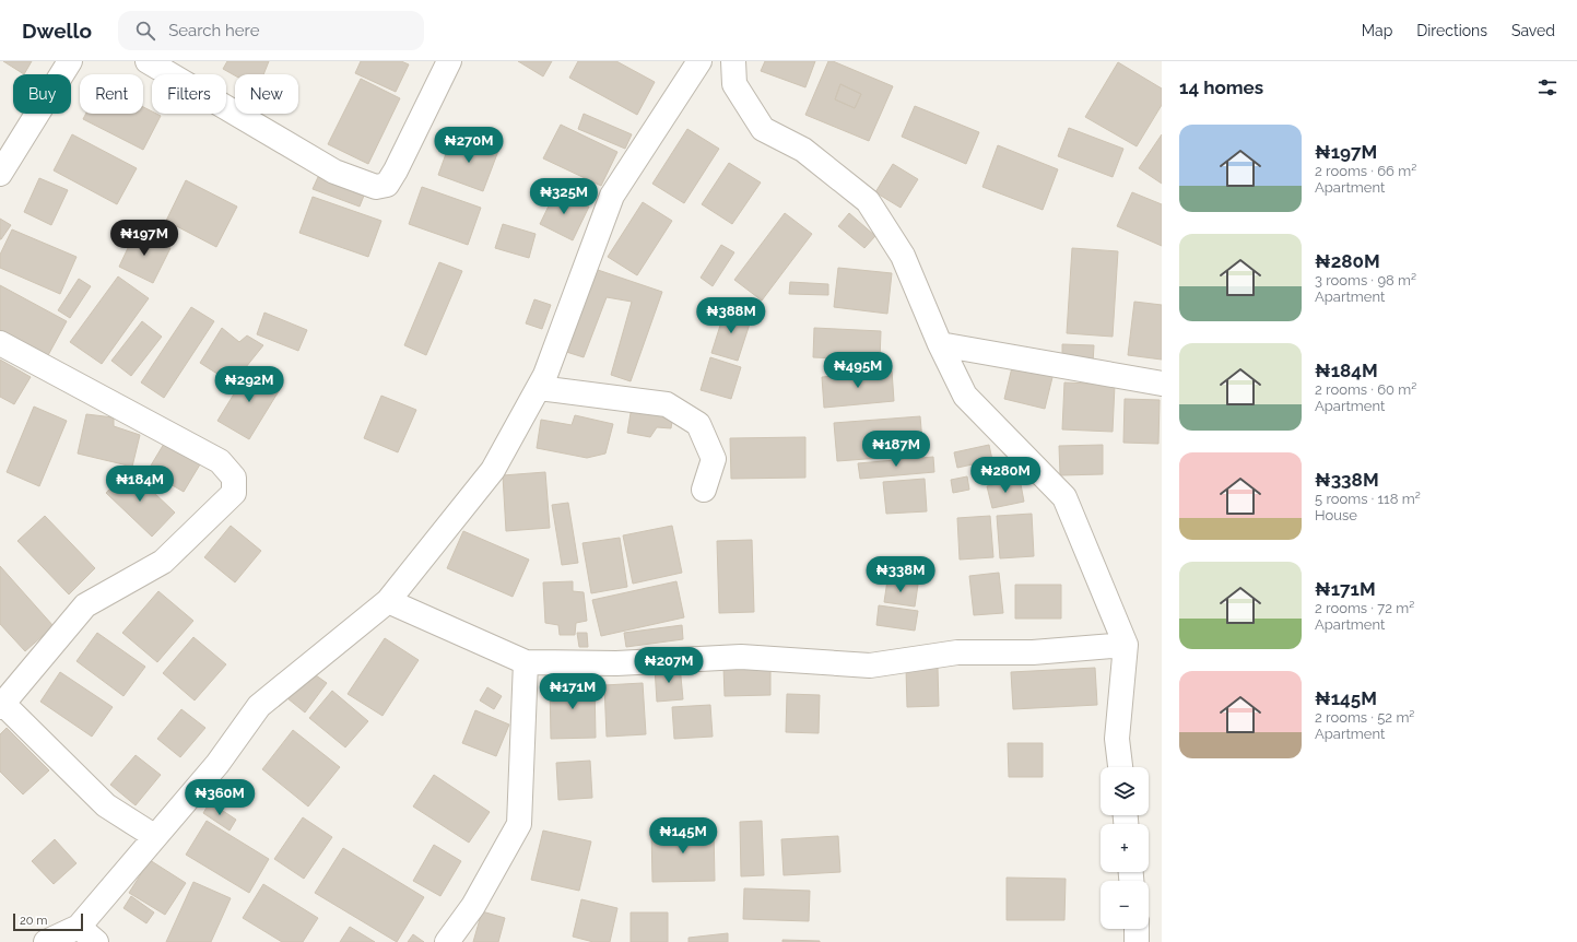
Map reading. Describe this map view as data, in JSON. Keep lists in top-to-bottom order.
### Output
{
  "scale_bar": "20 m",
  "page": {
    "header": "Dwello",
    "search": "Search here",
    "nav": ["Map", "Directions", "Saved"],
    "heading": "14 homes",
    "chip": [
      "Buy",
      "Rent",
      "Filters",
      "New"
    ],
    "list": [
      {
        "name": "₦197M",
        "note": "2 rooms · 66 m² · Apartment"
      },
      {
        "name": "₦280M",
        "note": "3 rooms · 98 m² · Apartment"
      },
      {
        "name": "₦184M",
        "note": "2 rooms · 60 m² · Apartment"
      },
      {
        "name": "₦338M",
        "note": "5 rooms · 118 m² · House"
      },
      {
        "name": "₦171M",
        "note": "2 rooms · 72 m² · Apartment"
      },
      {
        "name": "₦145M",
        "note": "2 rooms · 52 m² · Apartment"
      }
    ],
    "price": [
      "₦270M",
      "₦325M",
      "₦197M",
      "₦388M",
      "₦495M",
      "₦292M",
      "₦187M",
      "₦280M",
      "₦184M",
      "₦338M",
      "₦207M",
      "₦171M",
      "₦360M",
      "₦145M"
    ],
    "map_buttons": ["+", "−"],
    "scale": "20 m"
  }
}
